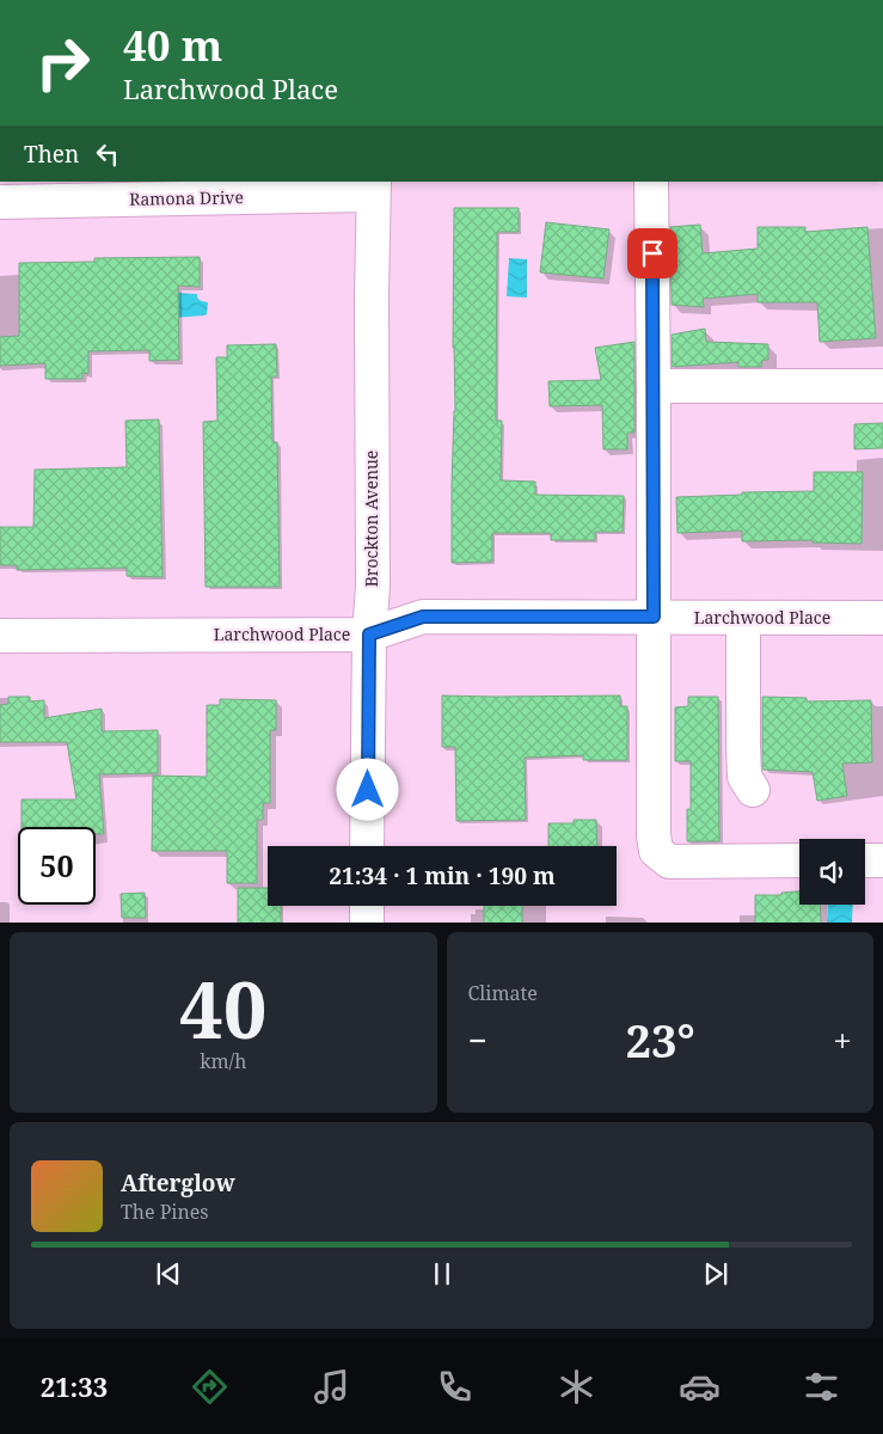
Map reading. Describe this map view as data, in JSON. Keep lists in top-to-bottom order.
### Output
{
  "streets": {
    "street": ["Ramona Drive", "Brockton Avenue", "Larchwood Place"]
  },
  "crossings": [
    ["Ramona Drive", "Brockton Avenue"],
    ["Brockton Avenue", "Larchwood Place"]
  ],
  "page": {
    "turn": ["40 m", "Larchwood Place"],
    "then": "Then",
    "limit": "50",
    "trip": "21:34 · 1 min · 190 m",
    "tile": [
      ["40", "km/h"],
      "Climate"
    ],
    "heat": ["−", "23°", "+"],
    "song": ["Afterglow", "The Pines"],
    "tabs": "21:33"
  }
}
